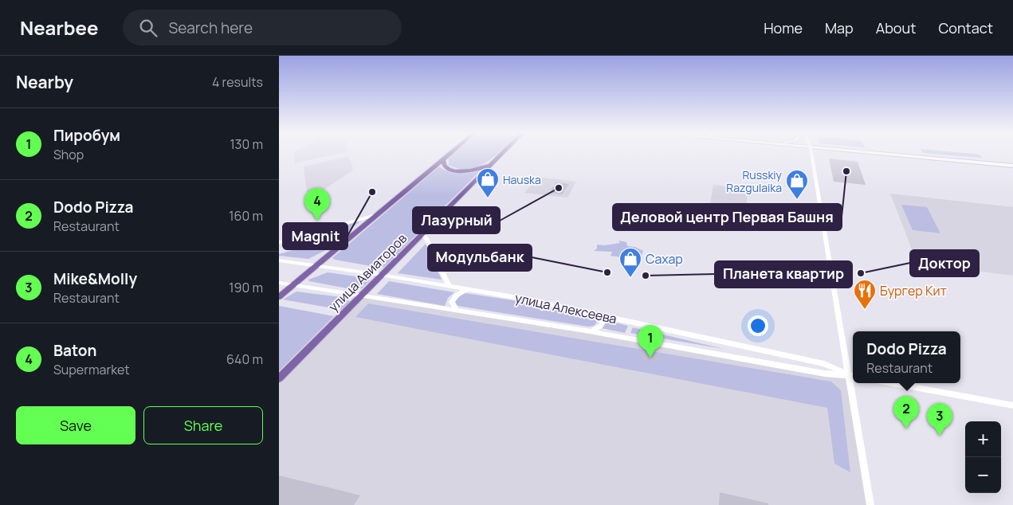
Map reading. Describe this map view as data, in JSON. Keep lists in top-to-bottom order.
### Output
{
  "streets": {
    "main road": ["улица Авиаторов"],
    "street": ["улица Алексеева"]
  },
  "crossings": [
    ["улица Авиаторов", "улица Алексеева"]
  ],
  "places": {
    "other": [
      "Деловой центр Первая Башня",
      "Лазурный",
      "Magnit",
      "Модульбанк",
      "Доктор",
      "Планета квартир"
    ],
    "shop": ["Hauska", "Russkiy Razgulaika", "Сахар"],
    "restaurant": ["Бургер Кит"]
  },
  "page": {
    "header": "Nearbee",
    "search": "Search here",
    "nav": [
      "Home",
      "Map",
      "About",
      "Contact"
    ],
    "heading": ["Nearby", "4 results"],
    "list": [
      {
        "mark": "1",
        "name": "Пиробум",
        "note": "Shop",
        "value": "130 m"
      },
      {
        "mark": "2",
        "name": "Dodo Pizza",
        "note": "Restaurant",
        "value": "160 m"
      },
      {
        "mark": "3",
        "name": "Mike&Molly",
        "note": "Restaurant",
        "value": "190 m"
      },
      {
        "mark": "4",
        "name": "Baton",
        "note": "Supermarket",
        "value": "640 m"
      }
    ],
    "pins": [
      "4",
      "1",
      "2",
      "3"
    ],
    "popup": ["Dodo Pizza", "Restaurant"],
    "buttons": ["Save", "Share"],
    "map_buttons": ["+", "−"]
  }
}
